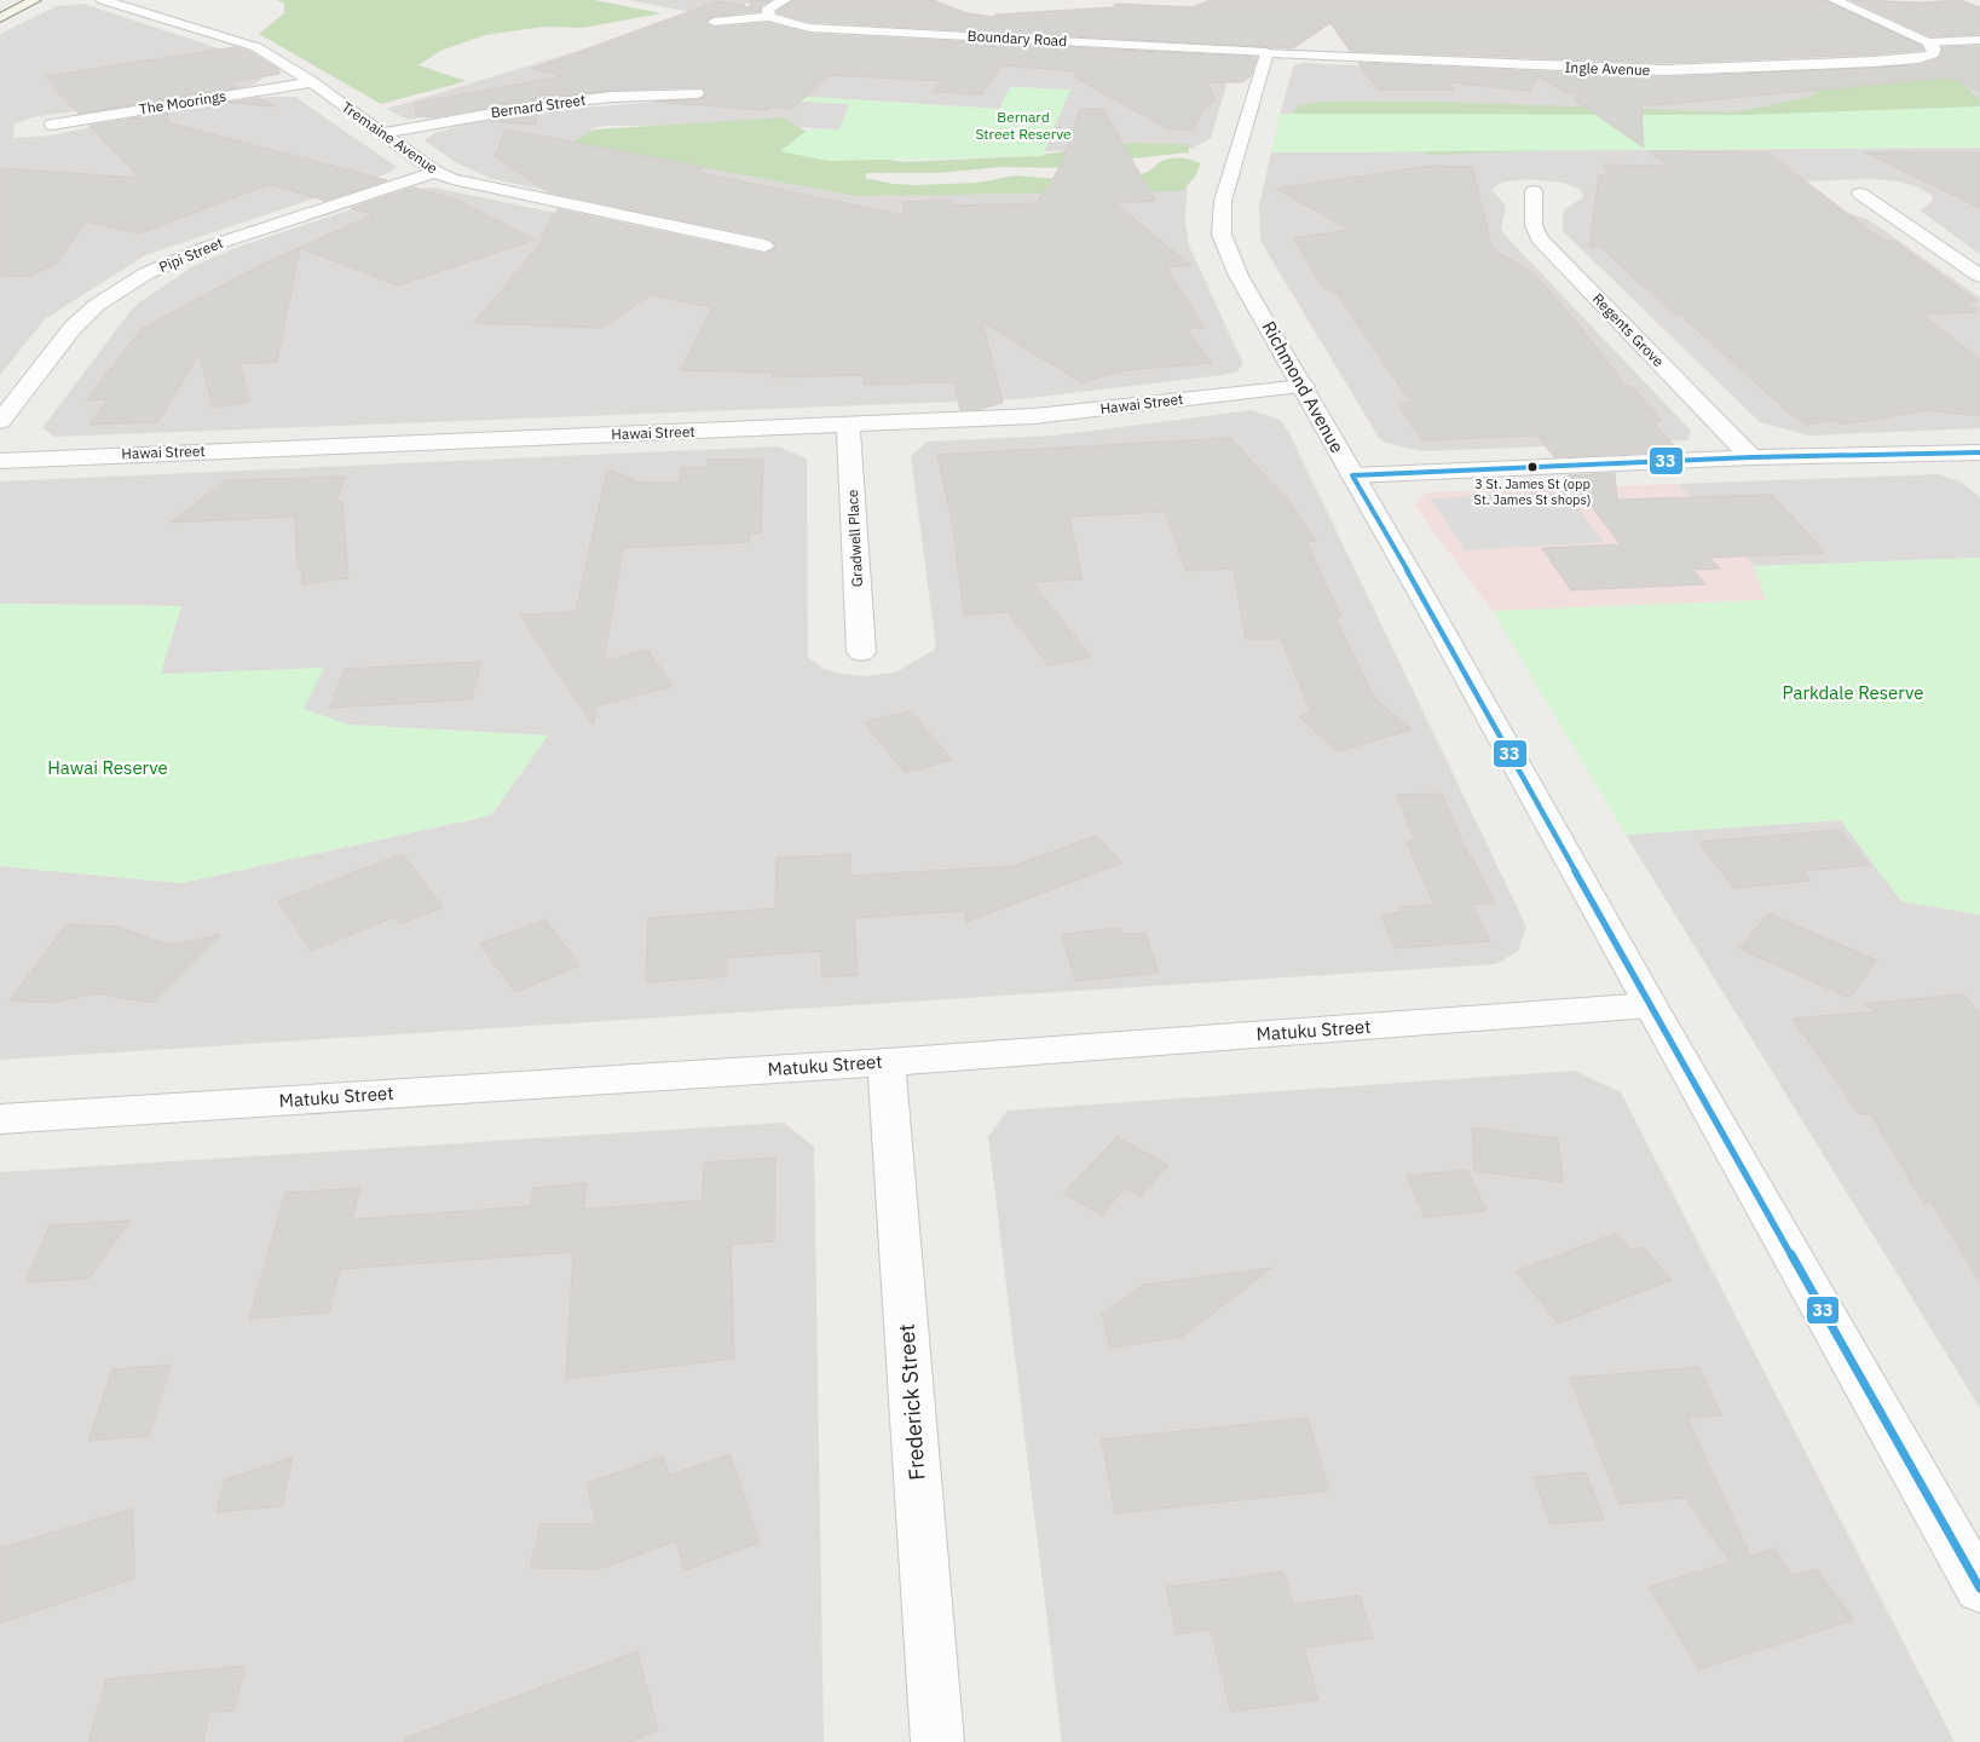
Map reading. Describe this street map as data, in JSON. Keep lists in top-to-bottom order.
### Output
{
  "streets": {
    "street": [
      "Boundary Road",
      "Ingle Avenue",
      "The Moorings",
      "Bernard Street",
      "Tremaine Avenue",
      "Pipi Street",
      "Regents Grove",
      "Richmond Avenue",
      "Hawai Street",
      "Gradwell Place",
      "Matuku Street",
      "Frederick Street"
    ]
  },
  "crossings": [
    ["Boundary Road", "Ingle Avenue"],
    ["Boundary Road", "Richmond Avenue"],
    ["Ingle Avenue", "Richmond Avenue"],
    ["The Moorings", "Tremaine Avenue"],
    ["Bernard Street", "Tremaine Avenue"],
    ["Tremaine Avenue", "Pipi Street"],
    ["Richmond Avenue", "Hawai Street"],
    ["Richmond Avenue", "Matuku Street"],
    ["Hawai Street", "Gradwell Place"],
    ["Matuku Street", "Frederick Street"]
  ],
  "parks": ["Bernard Street Reserve", "Parkdale Reserve", "Hawai Reserve"],
  "places": ["3 St. James St (opp St. James St shops)"],
  "lines": ["transit line 33"]
}
